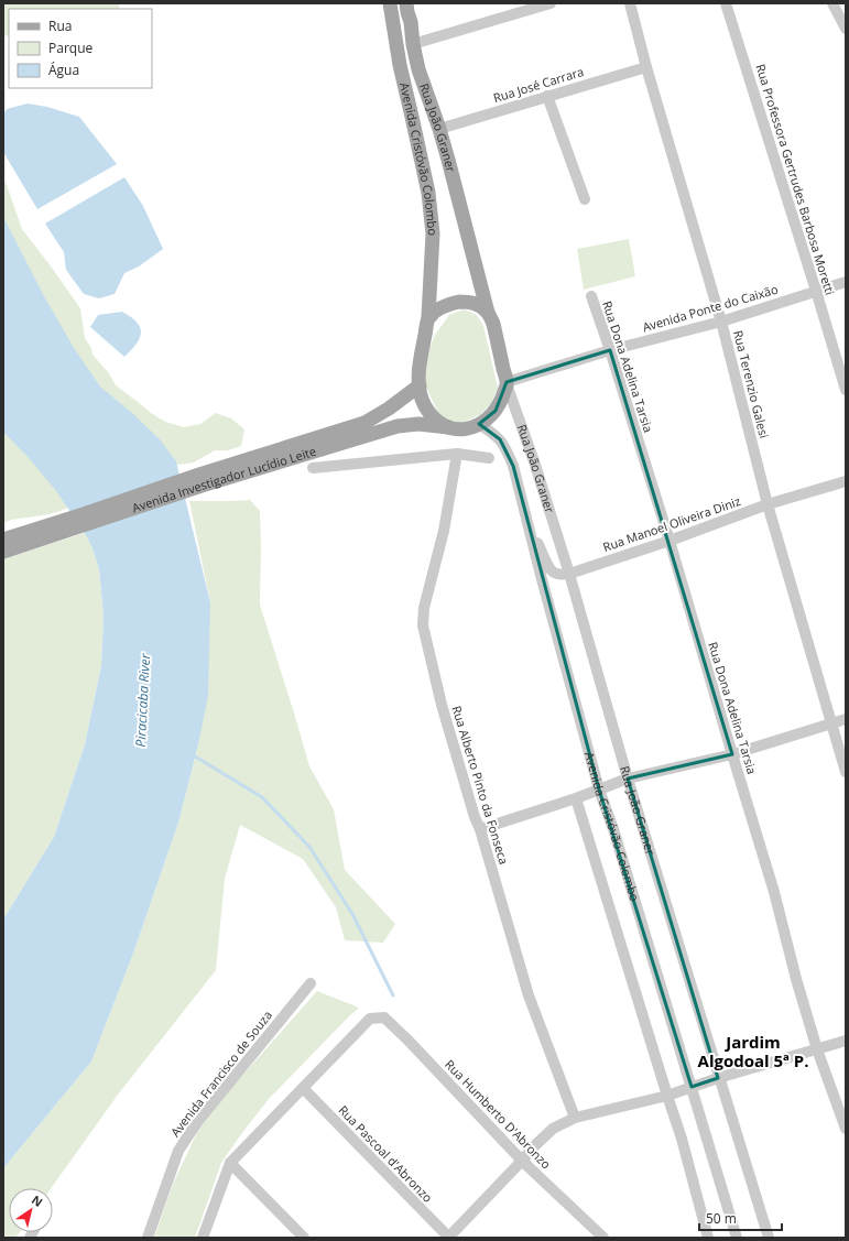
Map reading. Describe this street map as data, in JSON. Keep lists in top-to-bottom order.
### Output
{
  "streets": {
    "main road": ["Rua João Graner", "Avenida Cristóvão Colombo", "Avenida Investigador Lucídio Leite"],
    "street": [
      "Rua José Carrara",
      "Rua Professora Gertrudes Barbosa Moretti",
      "Avenida Ponte do Caixão",
      "Rua Dona Adelina Tarsia",
      "Rua Terenzio Galesi",
      "Rua Manoel Oliveira Diniz",
      "Rua Alberto Pinto da Fonseca",
      "Avenida Francisco de Souza",
      "Rua Humberto D'Abronzo",
      "Rua Pascoal d'Abronzo"
    ]
  },
  "crossings": [
    ["Rua José Carrara", "Rua João Graner"],
    ["Rua José Carrara", "Rua Terenzio Galesi"],
    ["Rua João Graner", "Avenida Cristóvão Colombo"],
    ["Rua João Graner", "Avenida Ponte do Caixão"],
    ["Rua João Graner", "Avenida Investigador Lucídio Leite"],
    ["Rua João Graner", "Rua Manoel Oliveira Diniz"],
    ["Avenida Cristóvão Colombo", "Avenida Ponte do Caixão"],
    ["Avenida Cristóvão Colombo", "Avenida Investigador Lucídio Leite"],
    ["Rua Professora Gertrudes Barbosa Moretti", "Avenida Ponte do Caixão"],
    ["Avenida Ponte do Caixão", "Rua Dona Adelina Tarsia"],
    ["Avenida Ponte do Caixão", "Rua Terenzio Galesi"],
    ["Avenida Ponte do Caixão", "Avenida Investigador Lucídio Leite"],
    ["Rua Dona Adelina Tarsia", "Rua Manoel Oliveira Diniz"],
    ["Rua Terenzio Galesi", "Rua Manoel Oliveira Diniz"],
    ["Rua Humberto D'Abronzo", "Rua Pascoal d'Abronzo"]
  ],
  "districts": ["Jardim Algodoal 5ª P."],
  "water": ["Piracicaba River"],
  "legend": ["Rua", "Parque", "Água"],
  "scale_bar": "50 m",
  "north": "top right"
}
